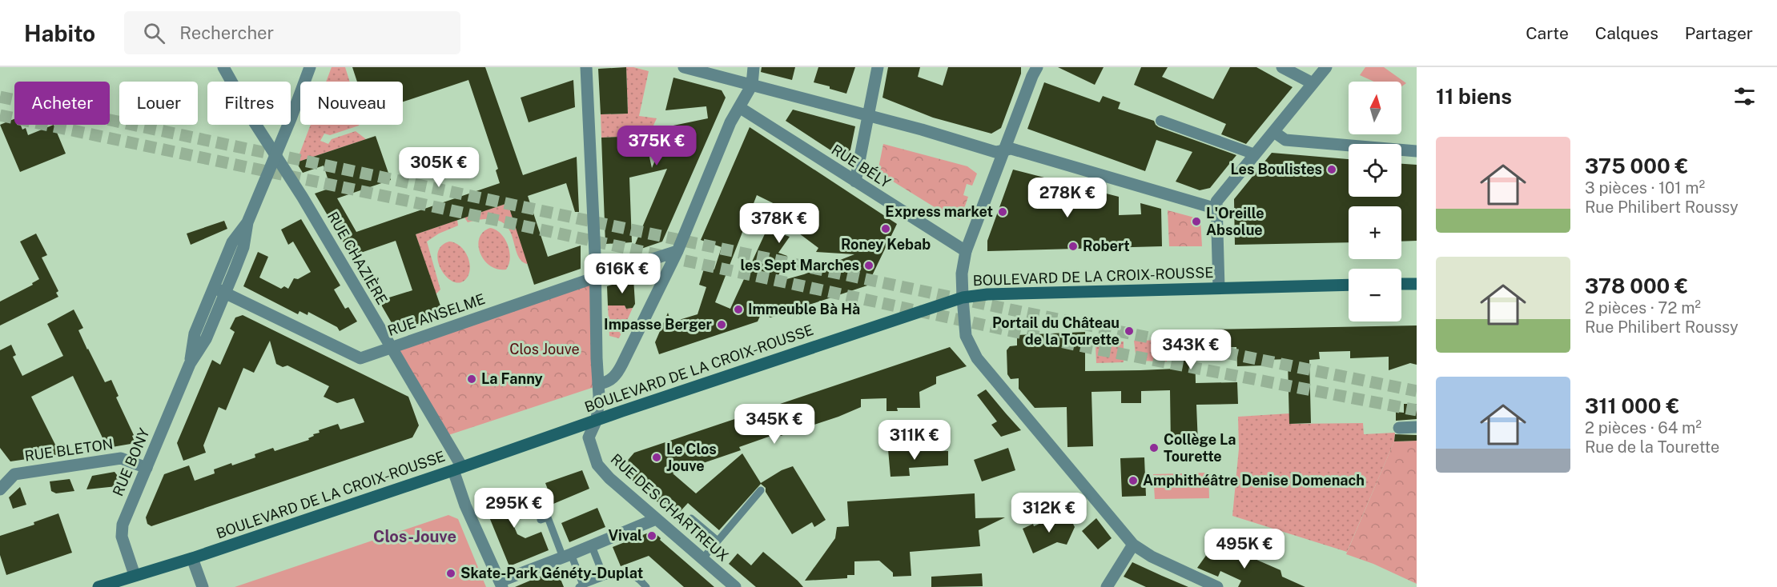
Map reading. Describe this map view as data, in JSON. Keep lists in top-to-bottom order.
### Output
{
  "streets": {
    "main road": ["BOULEVARD DE LA CROIX-ROUSSE"],
    "street": [
      "RUE BÉLY",
      "RUE CHAZIÈRE",
      "RUE ANSELME",
      "RUE BLETON",
      "RUE BONY",
      "RUE DES CHARTREUX"
    ]
  },
  "crossings": [
    ["RUE CHAZIÈRE", "BOULEVARD DE LA CROIX-ROUSSE"],
    ["RUE CHAZIÈRE", "RUE ANSELME"],
    ["RUE CHAZIÈRE", "RUE BONY"],
    ["BOULEVARD DE LA CROIX-ROUSSE", "RUE BONY"],
    ["BOULEVARD DE LA CROIX-ROUSSE", "RUE DES CHARTREUX"],
    ["RUE ANSELME", "RUE BONY"],
    ["RUE ANSELME", "RUE DES CHARTREUX"],
    ["RUE BLETON", "RUE BONY"]
  ],
  "districts": ["Clos-Jouve"],
  "parks": ["Clos Jouve"],
  "places": [
    "Les Boulistes",
    "Express market",
    "L'Oreille Absolue",
    "Roney Kebab",
    "Robert",
    "les Sept Marches",
    "Immeuble Bà Hà",
    "Impasse Berger",
    "Portail du Château de la Tourette",
    "La Fanny",
    "Collège La Tourette",
    "Le Clos Jouve",
    "Amphithéâtre Denise Domenach",
    "Vival",
    "Skate-Park Généty-Duplat"
  ],
  "north": "top",
  "page": {
    "header": "Habito",
    "search": "Rechercher",
    "nav": ["Carte", "Calques", "Partager"],
    "heading": "11 biens",
    "map_buttons": ["+", "−"],
    "chip": [
      "Acheter",
      "Louer",
      "Filtres",
      "Nouveau"
    ],
    "list": [
      {
        "name": "375 000 €",
        "note": "3 pièces · 101 m² · Rue Philibert Roussy"
      },
      {
        "name": "378 000 €",
        "note": "2 pièces · 72 m² · Rue Philibert Roussy"
      },
      {
        "name": "311 000 €",
        "note": "2 pièces · 64 m² · Rue de la Tourette"
      }
    ],
    "price": [
      "375K €",
      "305K €",
      "278K €",
      "378K €",
      "616K €",
      "343K €",
      "345K €",
      "311K €",
      "295K €",
      "312K €",
      "495K €"
    ]
  }
}
